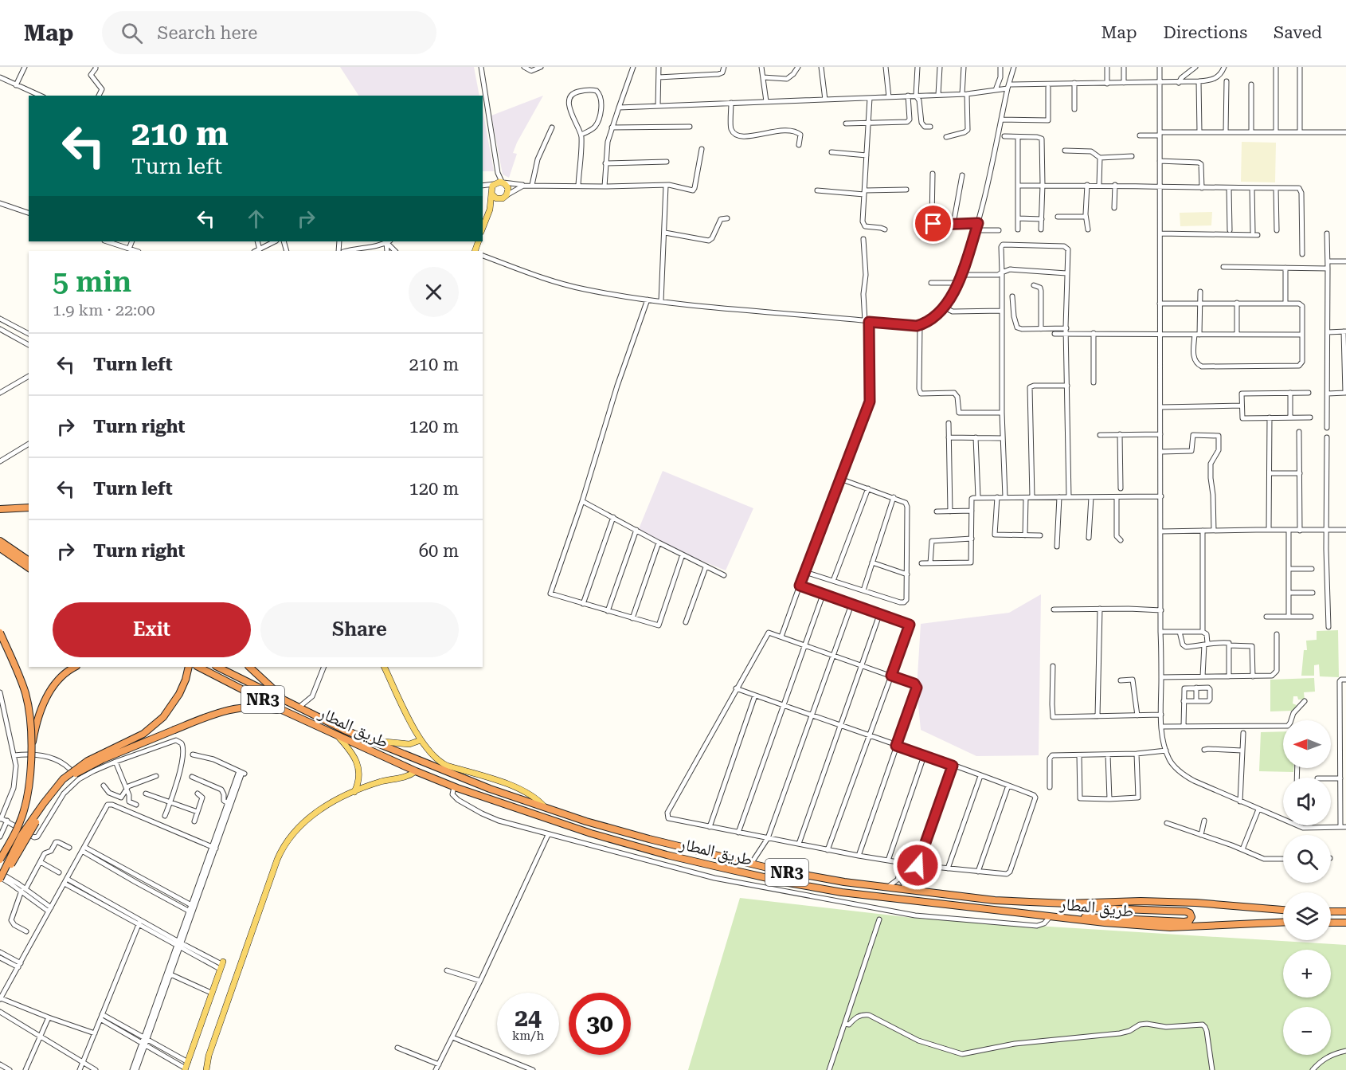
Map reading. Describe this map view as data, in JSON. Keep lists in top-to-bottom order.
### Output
{
  "streets": {
    "highway": ["NR3", "طريق المطار"]
  },
  "north": "left",
  "page": {
    "header": "Map",
    "search": "Search here",
    "nav": ["Map", "Directions", "Saved"],
    "turn": ["210 m", "Turn left"],
    "heading": ["5 min", "1.9 km · 22:00"],
    "list": [
      {
        "name": "Turn left",
        "value": "210 m"
      },
      {
        "name": "Turn right",
        "value": "120 m"
      },
      {
        "name": "Turn left",
        "value": "120 m"
      },
      {
        "name": "Turn right",
        "value": "60 m"
      }
    ],
    "buttons": ["Exit", "Share"],
    "map_buttons": ["+", "−"],
    "speed": "24 km/h",
    "limit": "30"
  }
}
